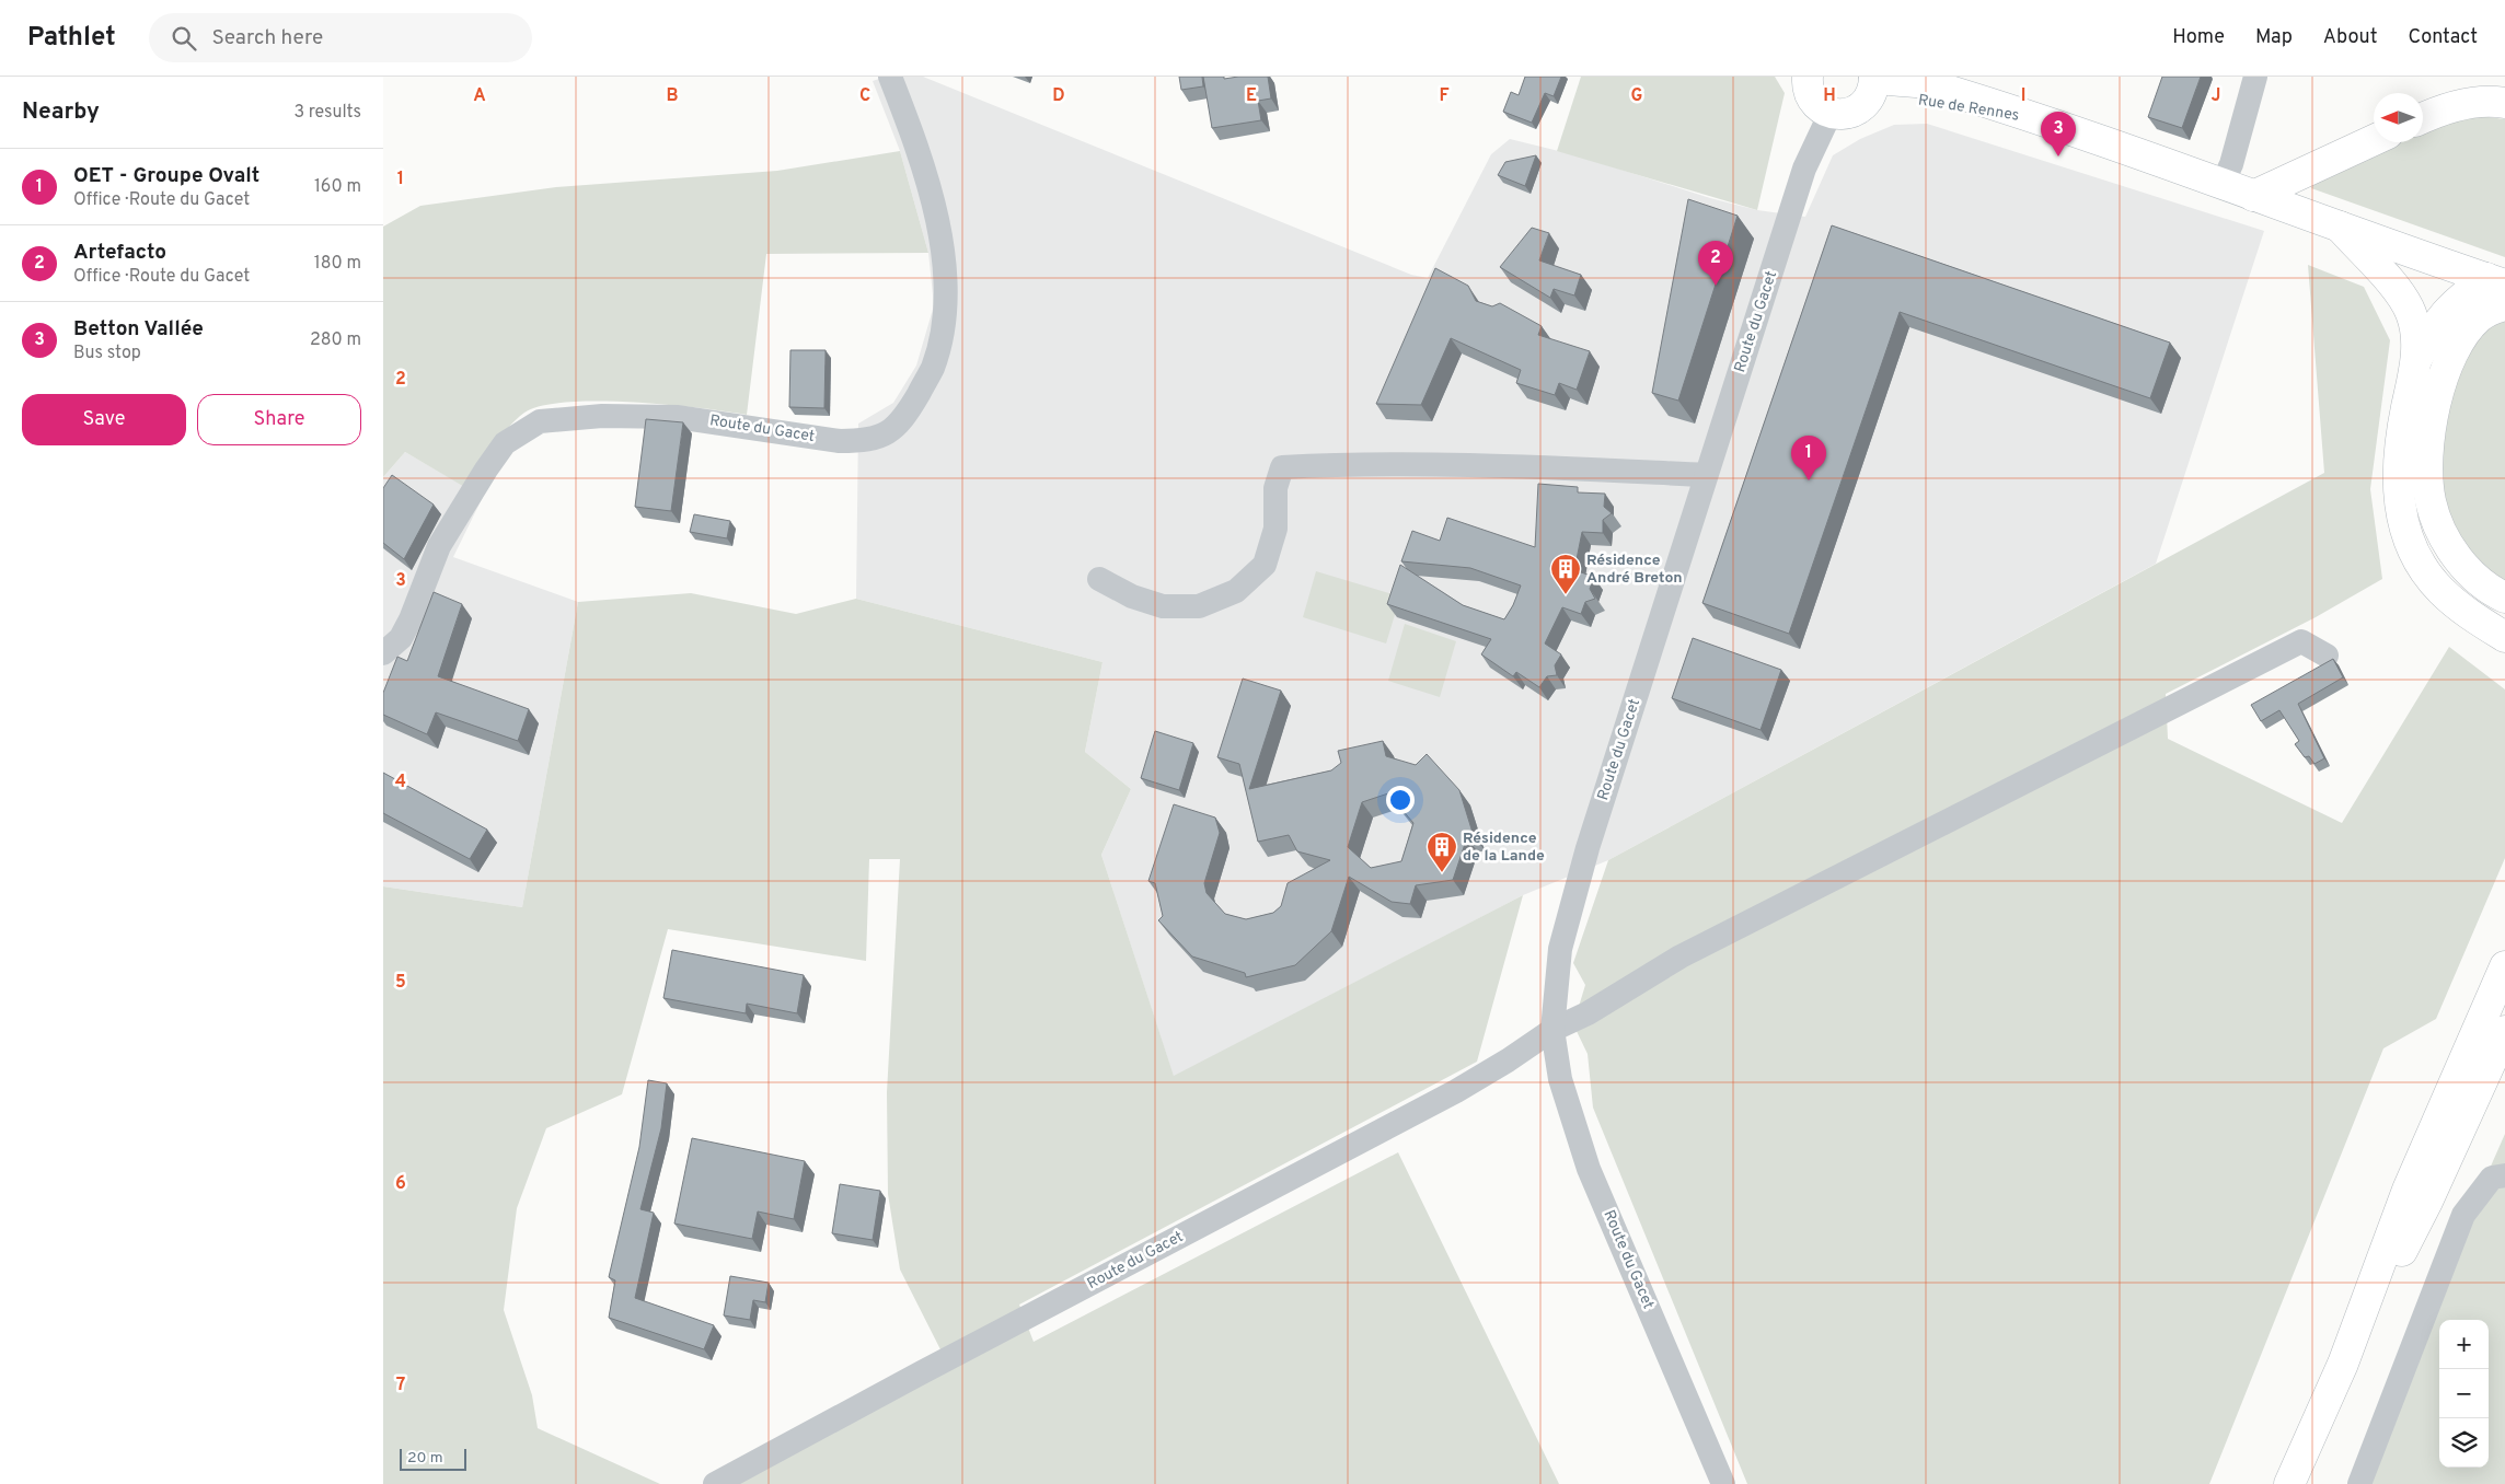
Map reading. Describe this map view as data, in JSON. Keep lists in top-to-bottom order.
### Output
{
  "streets": {
    "main road": ["Rue de Rennes"],
    "street": ["Route du Gacet"]
  },
  "crossings": [
    ["Rue de Rennes", "Route du Gacet"]
  ],
  "places": {
    "building": ["Résidence André Breton", "Résidence de la Lande"]
  },
  "scale_bar": "20 m",
  "north": "left",
  "page": {
    "header": "Pathlet",
    "search": "Search here",
    "nav": [
      "Home",
      "Map",
      "About",
      "Contact"
    ],
    "heading": ["Nearby", "3 results"],
    "pins": ["3", "2", "1"],
    "list": [
      {
        "mark": "1",
        "name": "OET - Groupe Ovalt",
        "note": "Office · Route du Gacet",
        "value": "160 m"
      },
      {
        "mark": "2",
        "name": "Artefacto",
        "note": "Office · Route du Gacet",
        "value": "180 m"
      },
      {
        "mark": "3",
        "name": "Betton Vallée",
        "note": "Bus stop",
        "value": "280 m"
      }
    ],
    "buttons": ["Save", "Share"],
    "map_buttons": ["+", "−"],
    "scale": "20 m"
  },
  "grid": {
    "columns": [
      "A",
      "B",
      "C",
      "D",
      "E",
      "F",
      "G",
      "H",
      "I",
      "J"
    ],
    "rows": [
      "1",
      "2",
      "3",
      "4",
      "5",
      "6",
      "7"
    ]
  }
}
